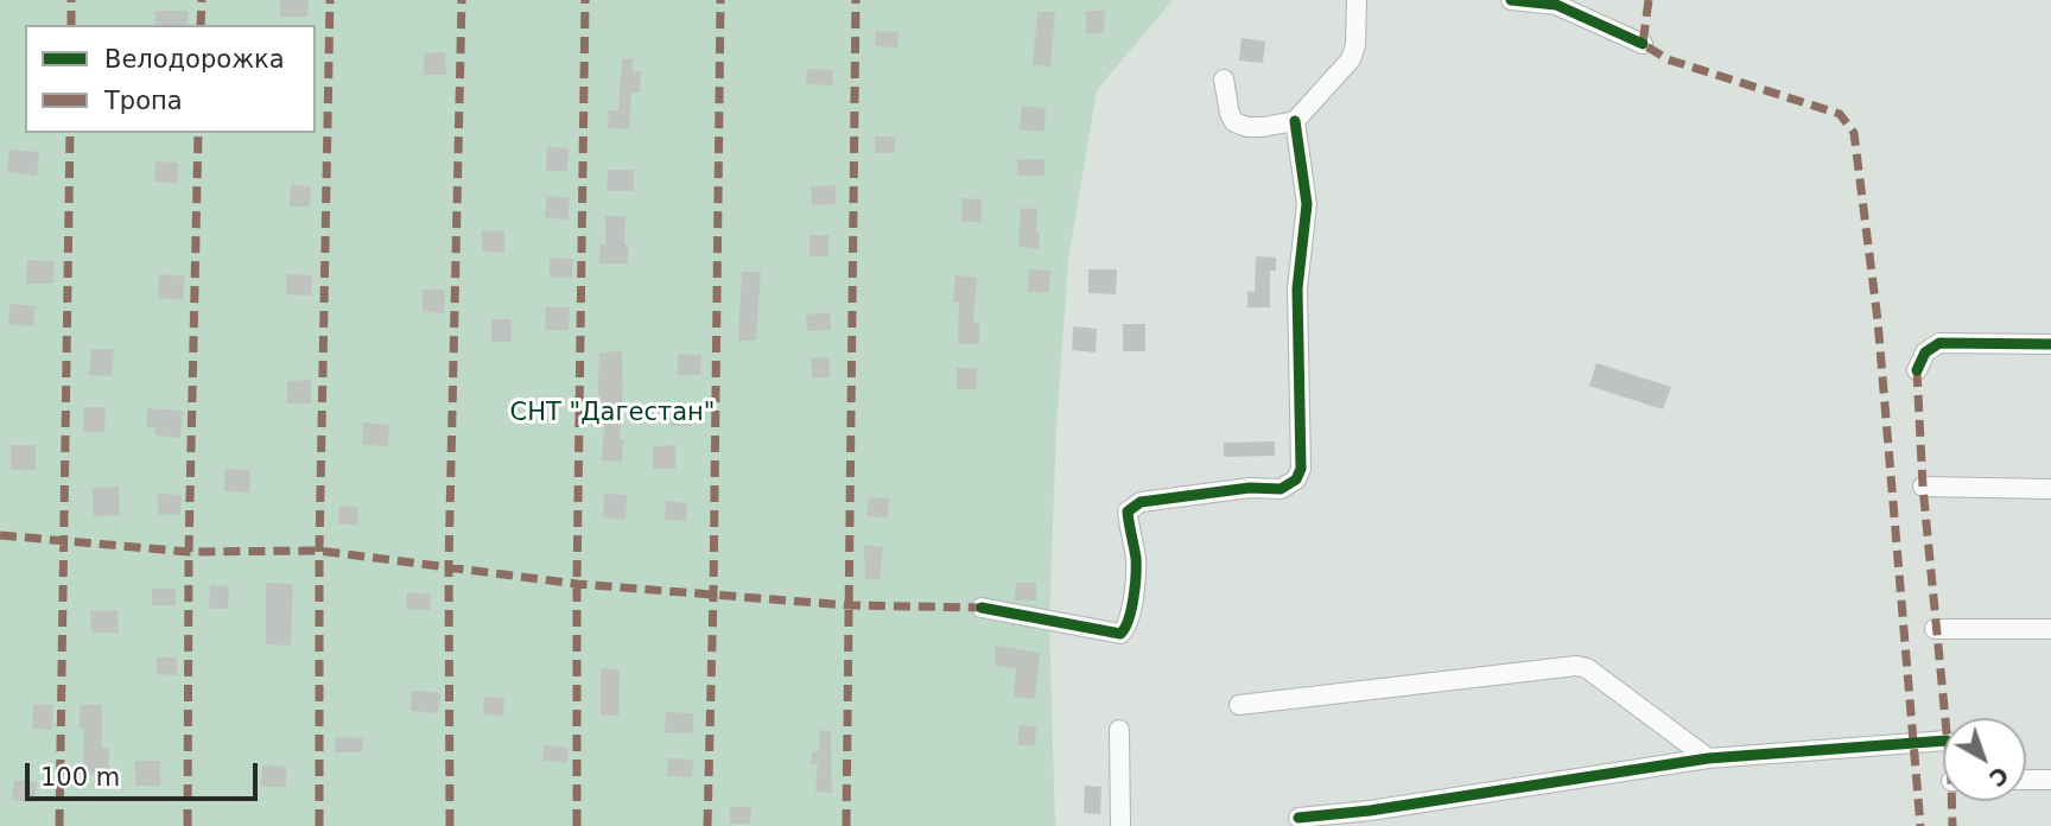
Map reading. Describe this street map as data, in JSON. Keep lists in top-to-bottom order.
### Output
{
  "parks": ["СНТ \"Дагестан\""],
  "legend": ["Велодорожка", "Тропа"],
  "scale_bar": "100 m",
  "north": "bottom right"
}
